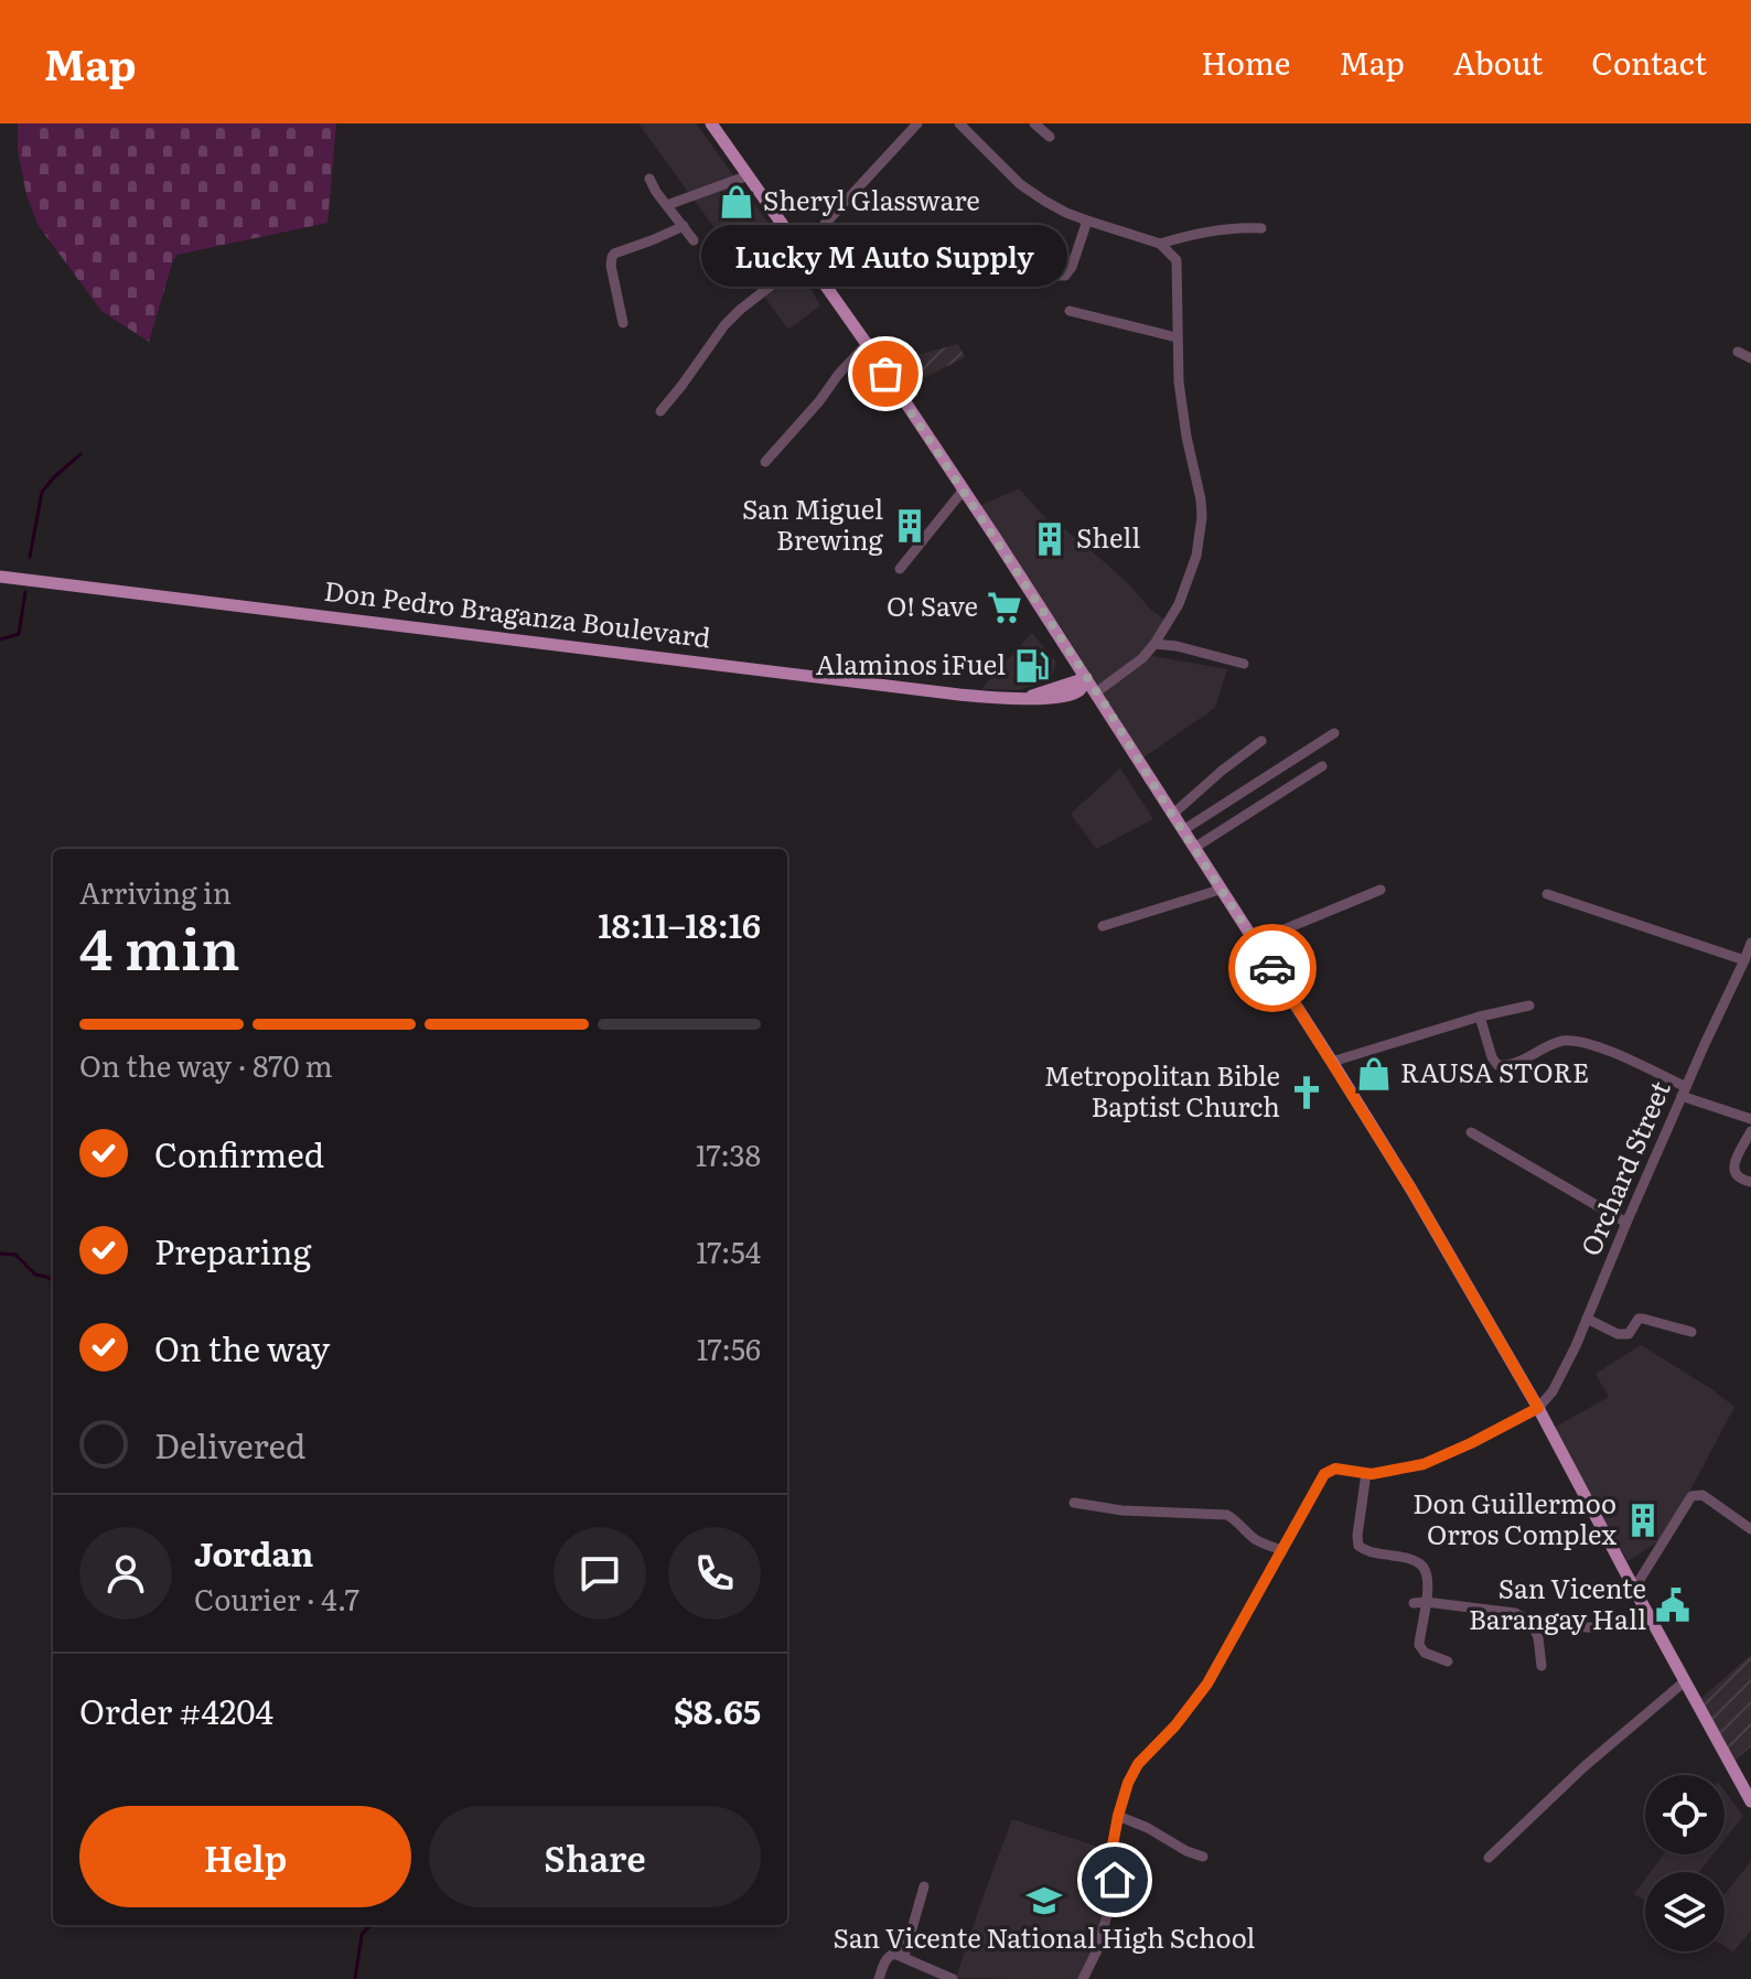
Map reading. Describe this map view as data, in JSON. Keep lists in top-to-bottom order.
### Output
{
  "streets": {
    "main road": ["Don Pedro Braganza Boulevard"],
    "street": ["Orchard Street"]
  },
  "places": {
    "shop": ["Sheryl Glassware", "RAUSA STORE"],
    "other": ["Lucky M Auto Supply"],
    "building": ["San Miguel Brewing", "Shell", "Don Guillermoo Orros Complex"],
    "supermarket": ["O! Save"],
    "fuel station": ["Alaminos iFuel"],
    "church": ["Metropolitan Bible Baptist Church"],
    "public building": ["San Vicente Barangay Hall"],
    "school or university": ["San Vicente National High School"]
  },
  "page": {
    "header": "Map",
    "nav": [
      "Home",
      "Map",
      "About",
      "Contact"
    ],
    "bubble": "Lucky M Auto Supply",
    "heading": ["4 min", "Arriving in", "18:11–18:16"],
    "panel": [
      "Jordan",
      "Courier · 4.7",
      "Order #4204",
      "$8.65"
    ],
    "bar": "On the way · 870 m",
    "list": [
      ["Confirmed", "17:38"],
      ["Preparing", "17:54"],
      ["On the way", "17:56"],
      "Delivered"
    ],
    "buttons": ["Help", "Share"]
  }
}
